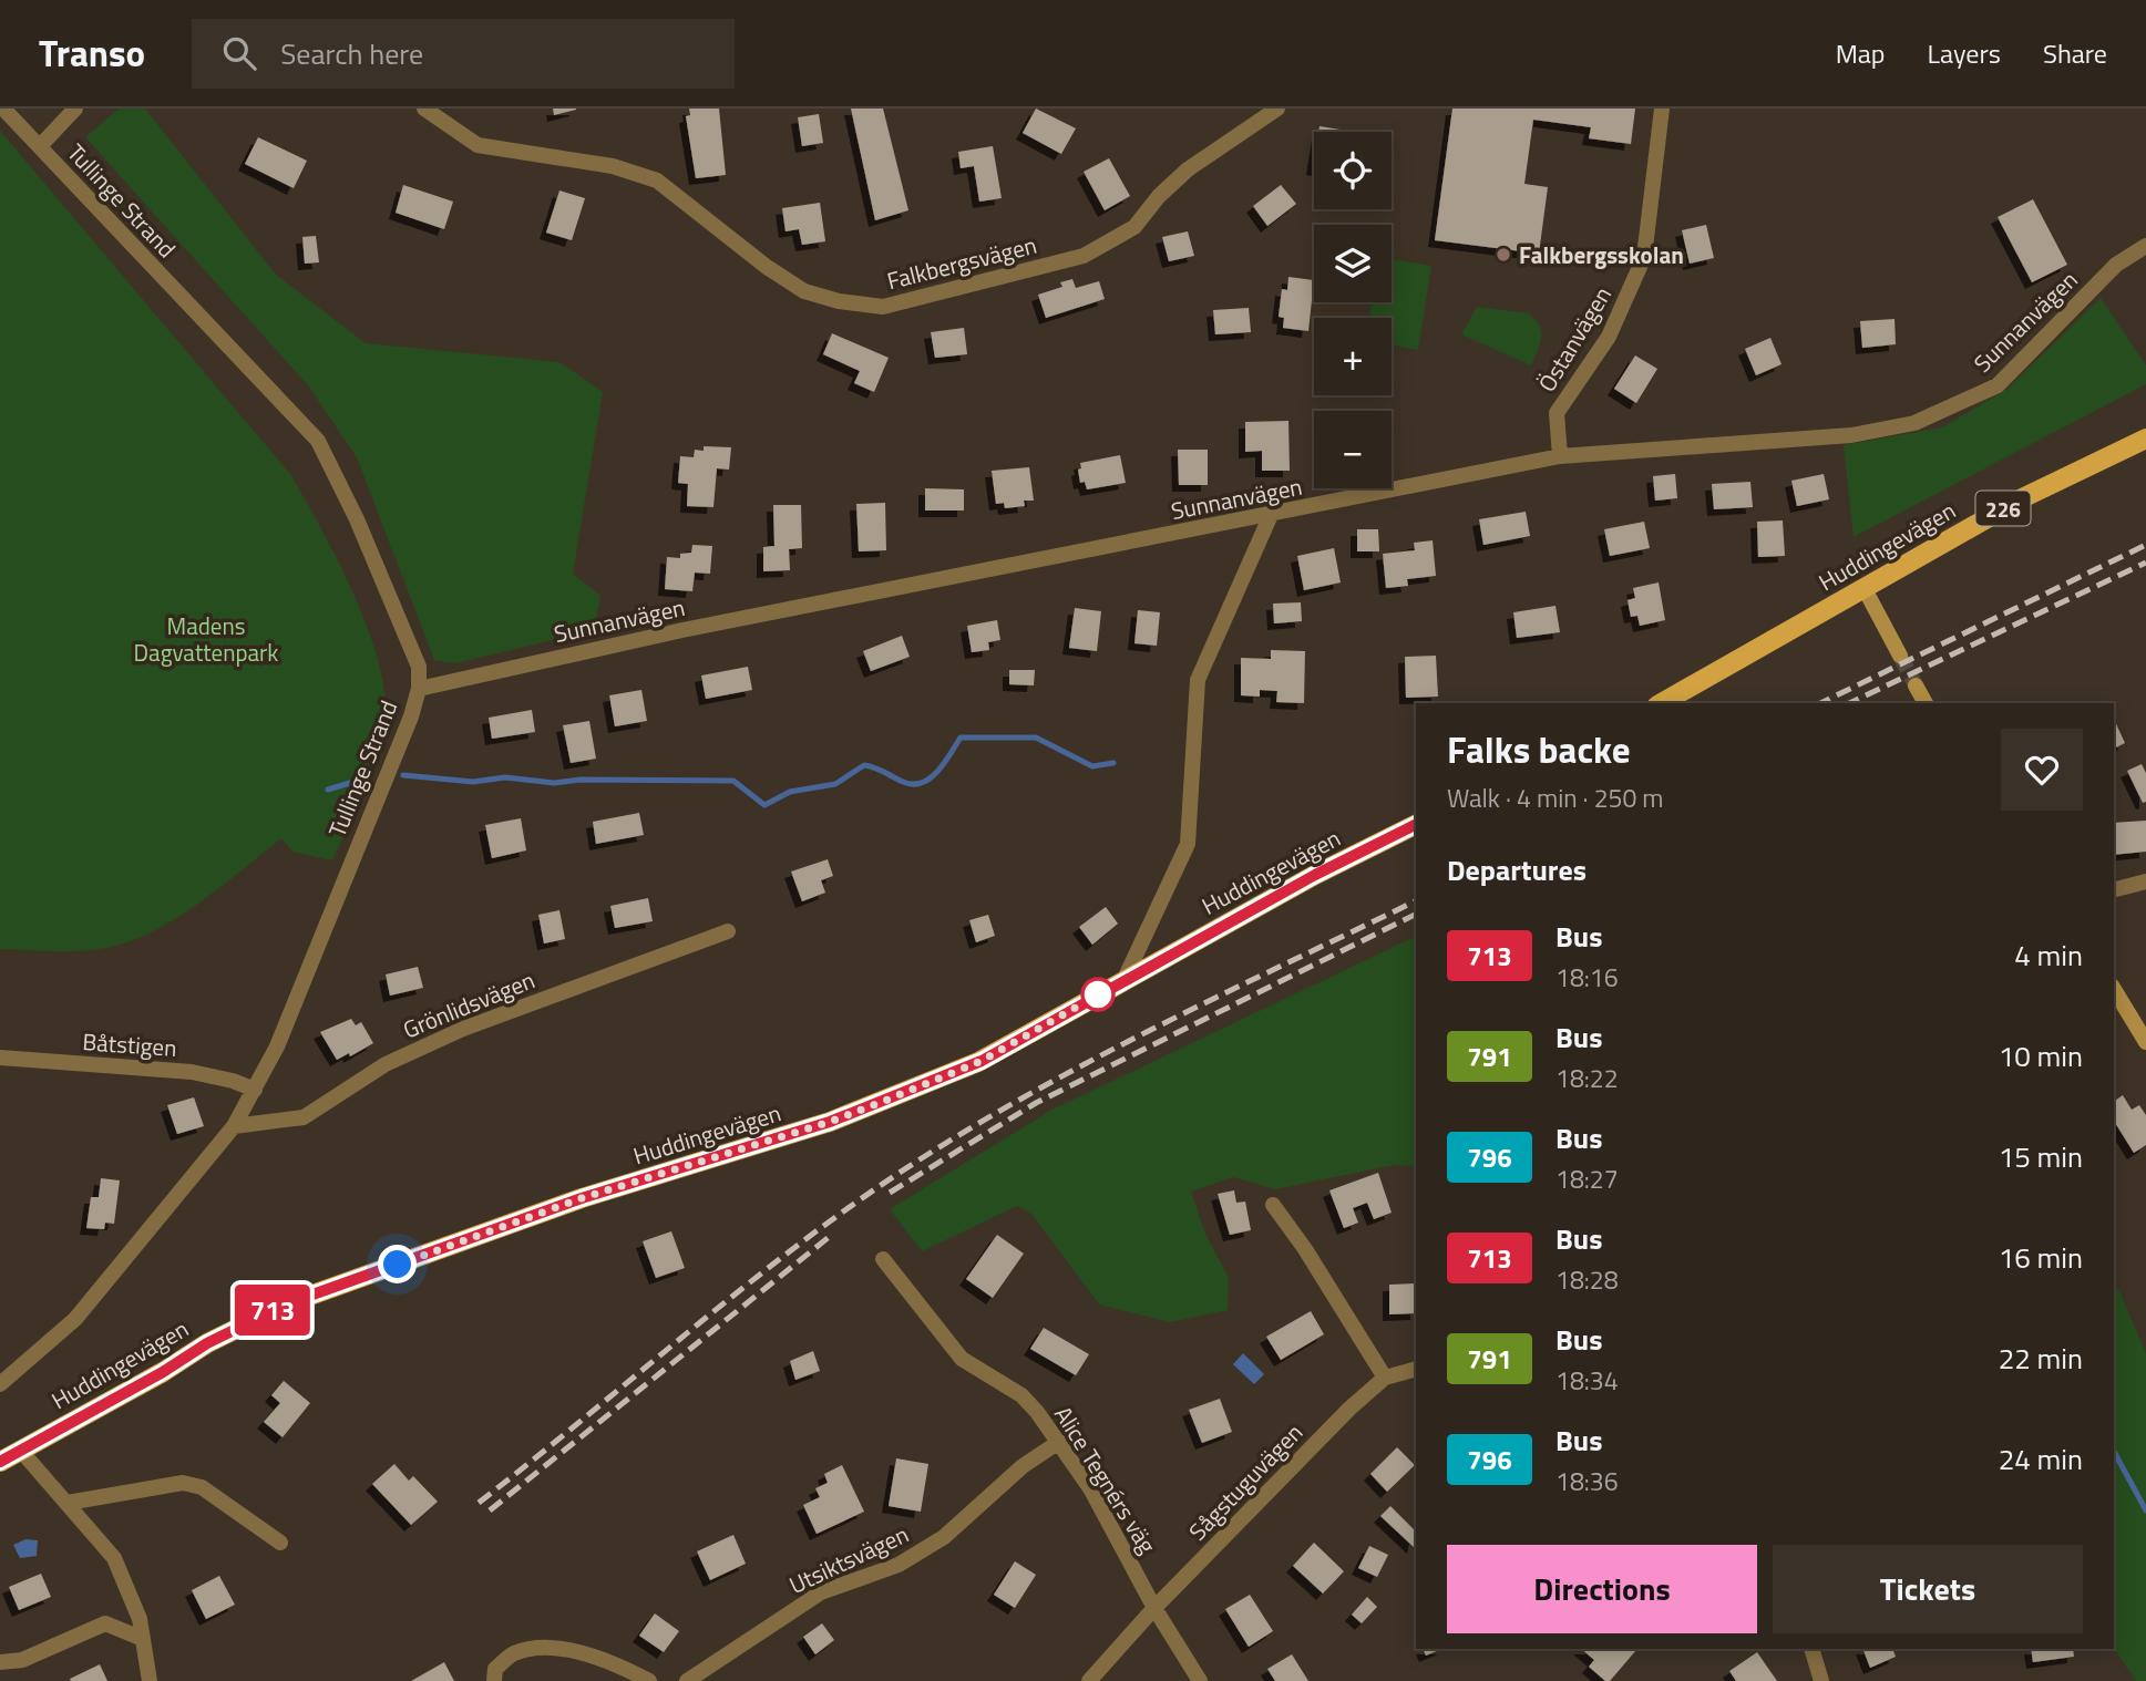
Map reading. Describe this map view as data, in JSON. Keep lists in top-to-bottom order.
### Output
{
  "streets": {
    "main road": ["226", "Huddingevägen"],
    "street": [
      "Tullinge Strand",
      "Falkbergsvägen",
      "Sunnanvägen",
      "Östanvägen",
      "Grönlidsvägen",
      "Båtstigen",
      "Alice Tegnérs väg",
      "Sågstuguvägen",
      "Utsiktsvägen"
    ]
  },
  "crossings": [
    ["Tullinge Strand", "Sunnanvägen"],
    ["Tullinge Strand", "Grönlidsvägen"],
    ["Tullinge Strand", "Båtstigen"],
    ["Sunnanvägen", "Östanvägen"],
    ["Alice Tegnérs väg", "Sågstuguvägen"],
    ["Alice Tegnérs väg", "Utsiktsvägen"]
  ],
  "parks": ["Madens Dagvattenpark"],
  "places": ["Falkbergsskolan"],
  "lines": ["bus line 713"],
  "page": {
    "header": "Transo",
    "search": "Search here",
    "nav": ["Map", "Layers", "Share"],
    "on_map": "713",
    "map_buttons": ["+", "−"],
    "heading": [
      ["Falks backe", "Walk · 4 min · 250 m"],
      "Departures"
    ],
    "list": [
      {
        "mark": "713",
        "name": "Bus",
        "note": "18:16",
        "value": "4 min"
      },
      {
        "mark": "791",
        "name": "Bus",
        "note": "18:22",
        "value": "10 min"
      },
      {
        "mark": "796",
        "name": "Bus",
        "note": "18:27",
        "value": "15 min"
      },
      {
        "mark": "713",
        "name": "Bus",
        "note": "18:28",
        "value": "16 min"
      },
      {
        "mark": "791",
        "name": "Bus",
        "note": "18:34",
        "value": "22 min"
      },
      {
        "mark": "796",
        "name": "Bus",
        "note": "18:36",
        "value": "24 min"
      }
    ],
    "buttons": ["Directions", "Tickets"]
  }
}
